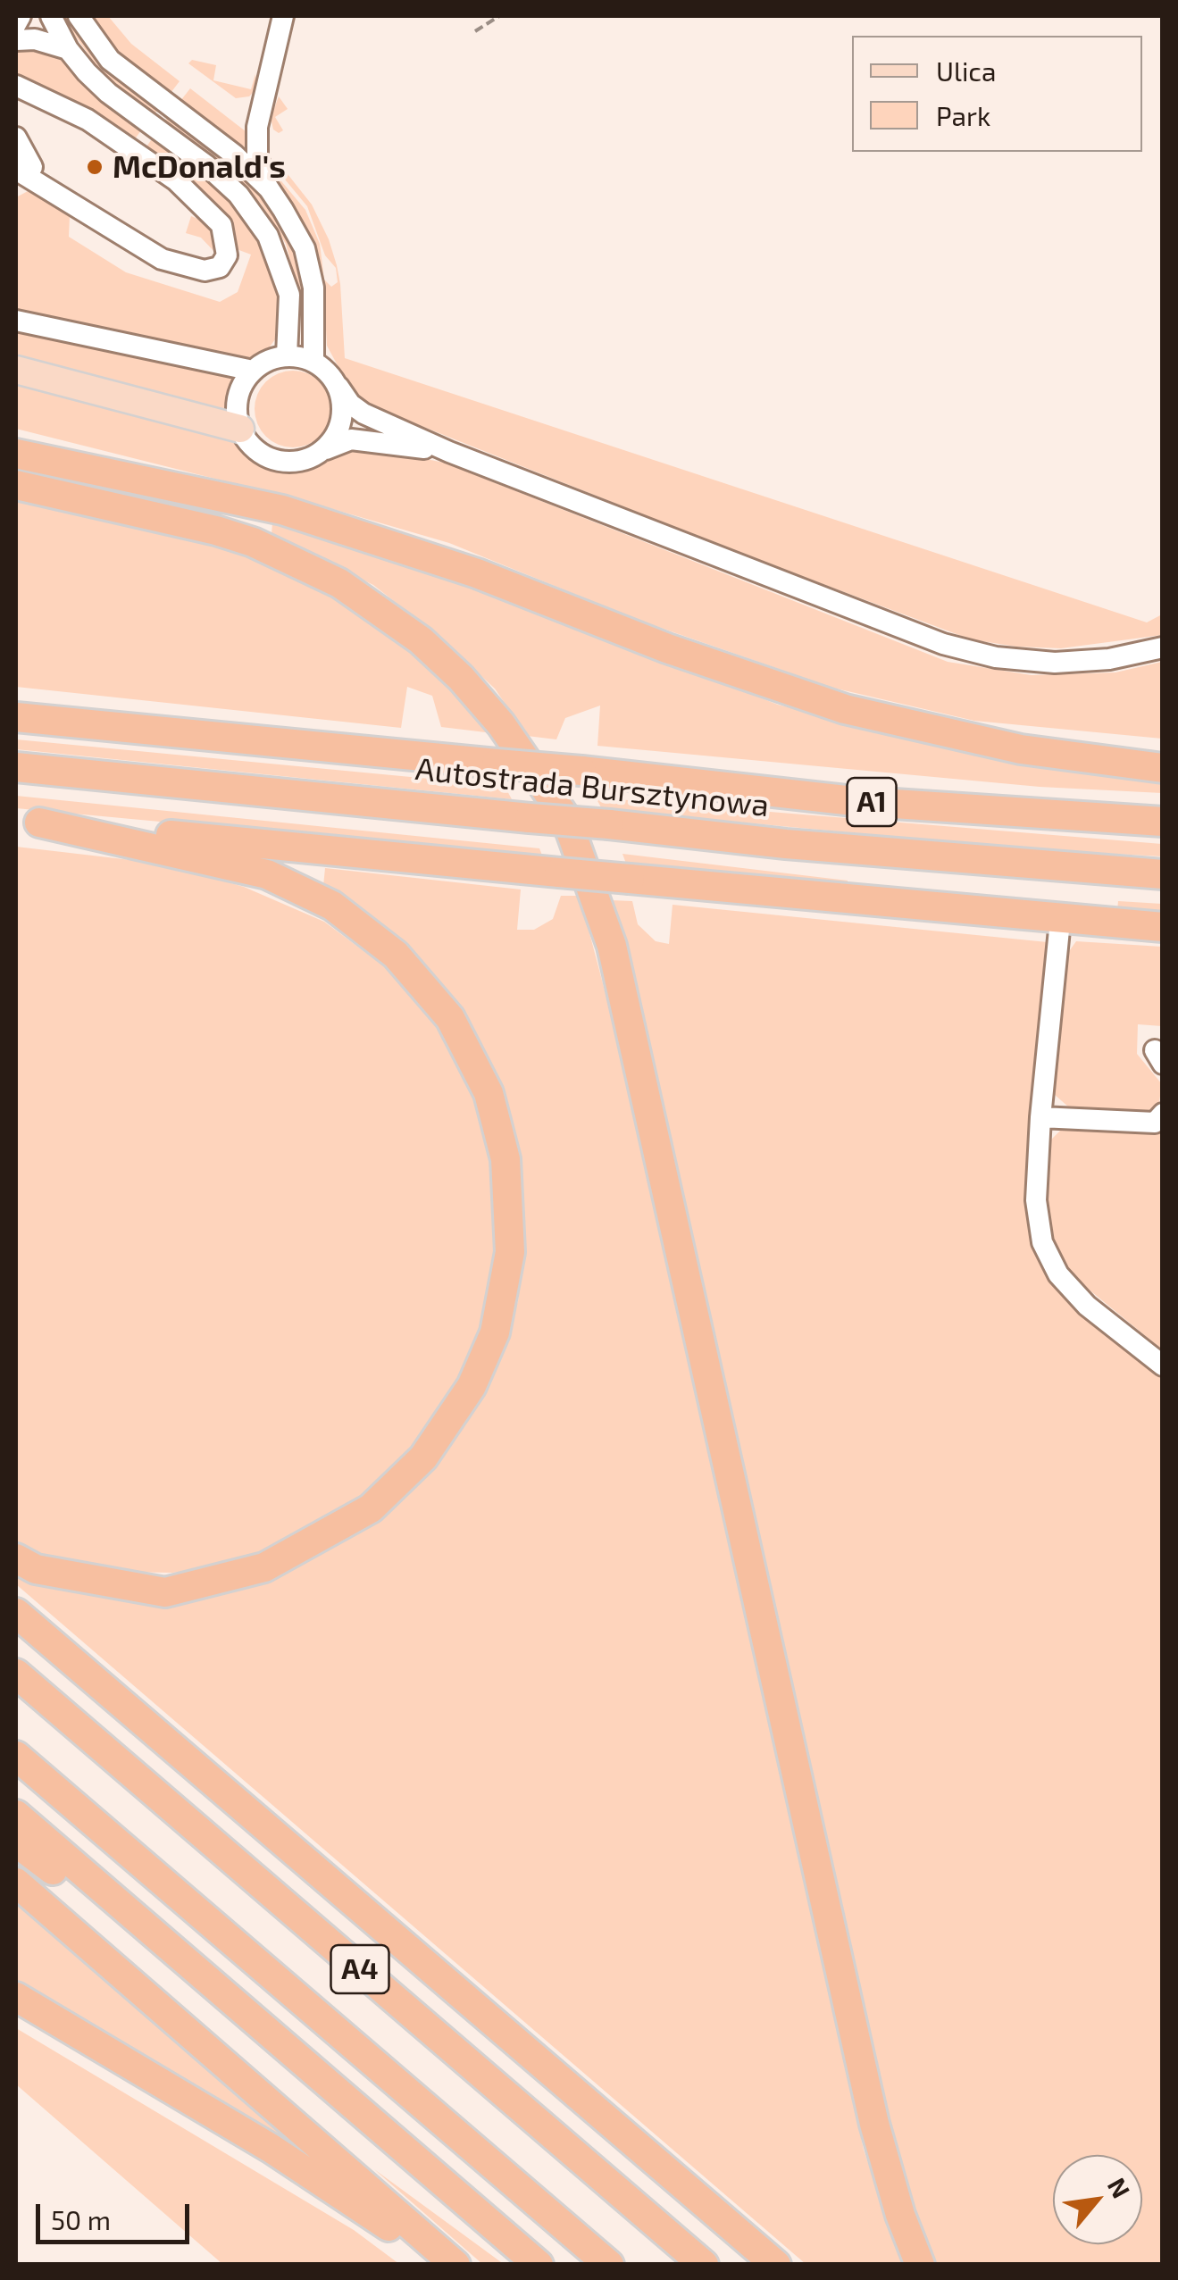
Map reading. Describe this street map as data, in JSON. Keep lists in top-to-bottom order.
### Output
{
  "streets": {
    "highway": ["Autostrada Bursztynowa", "A1", "A4"]
  },
  "places": ["McDonald's"],
  "legend": ["Ulica", "Park"],
  "scale_bar": "50 m",
  "north": "top right"
}
